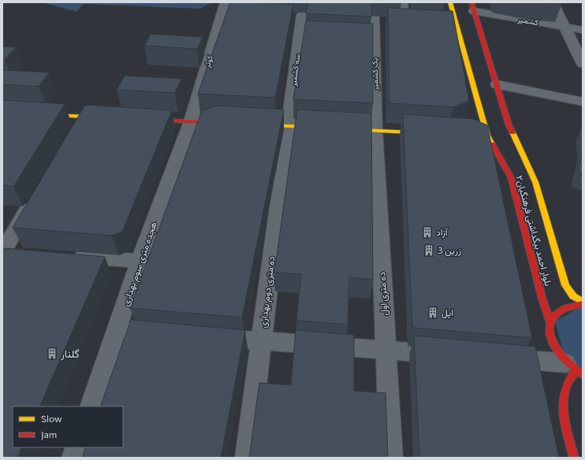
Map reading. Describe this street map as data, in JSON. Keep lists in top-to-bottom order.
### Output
{
  "streets": {
    "main road": ["بلوار احمد بیگداشتی فرهنگیان۲"],
    "street": [
      "کشمیر",
      "کوثر",
      "سه کشمیر",
      "یک کشمیر",
      "هجده متری سوم بهداری",
      "ده متری دوم بهداری",
      "ده متری اول"
    ]
  },
  "crossings": [
    ["کشمیر", "بلوار احمد بیگداشتی فرهنگیان۲"],
    ["کوثر", "هجده متری سوم بهداری"],
    ["سه کشمیر", "ده متری دوم بهداری"],
    ["یک کشمیر", "ده متری اول"]
  ],
  "places": {
    "building": [
      "آزاد",
      "زرین 3",
      "اپل",
      "گلنار"
    ]
  },
  "legend": ["Slow", "Jam"]
}
